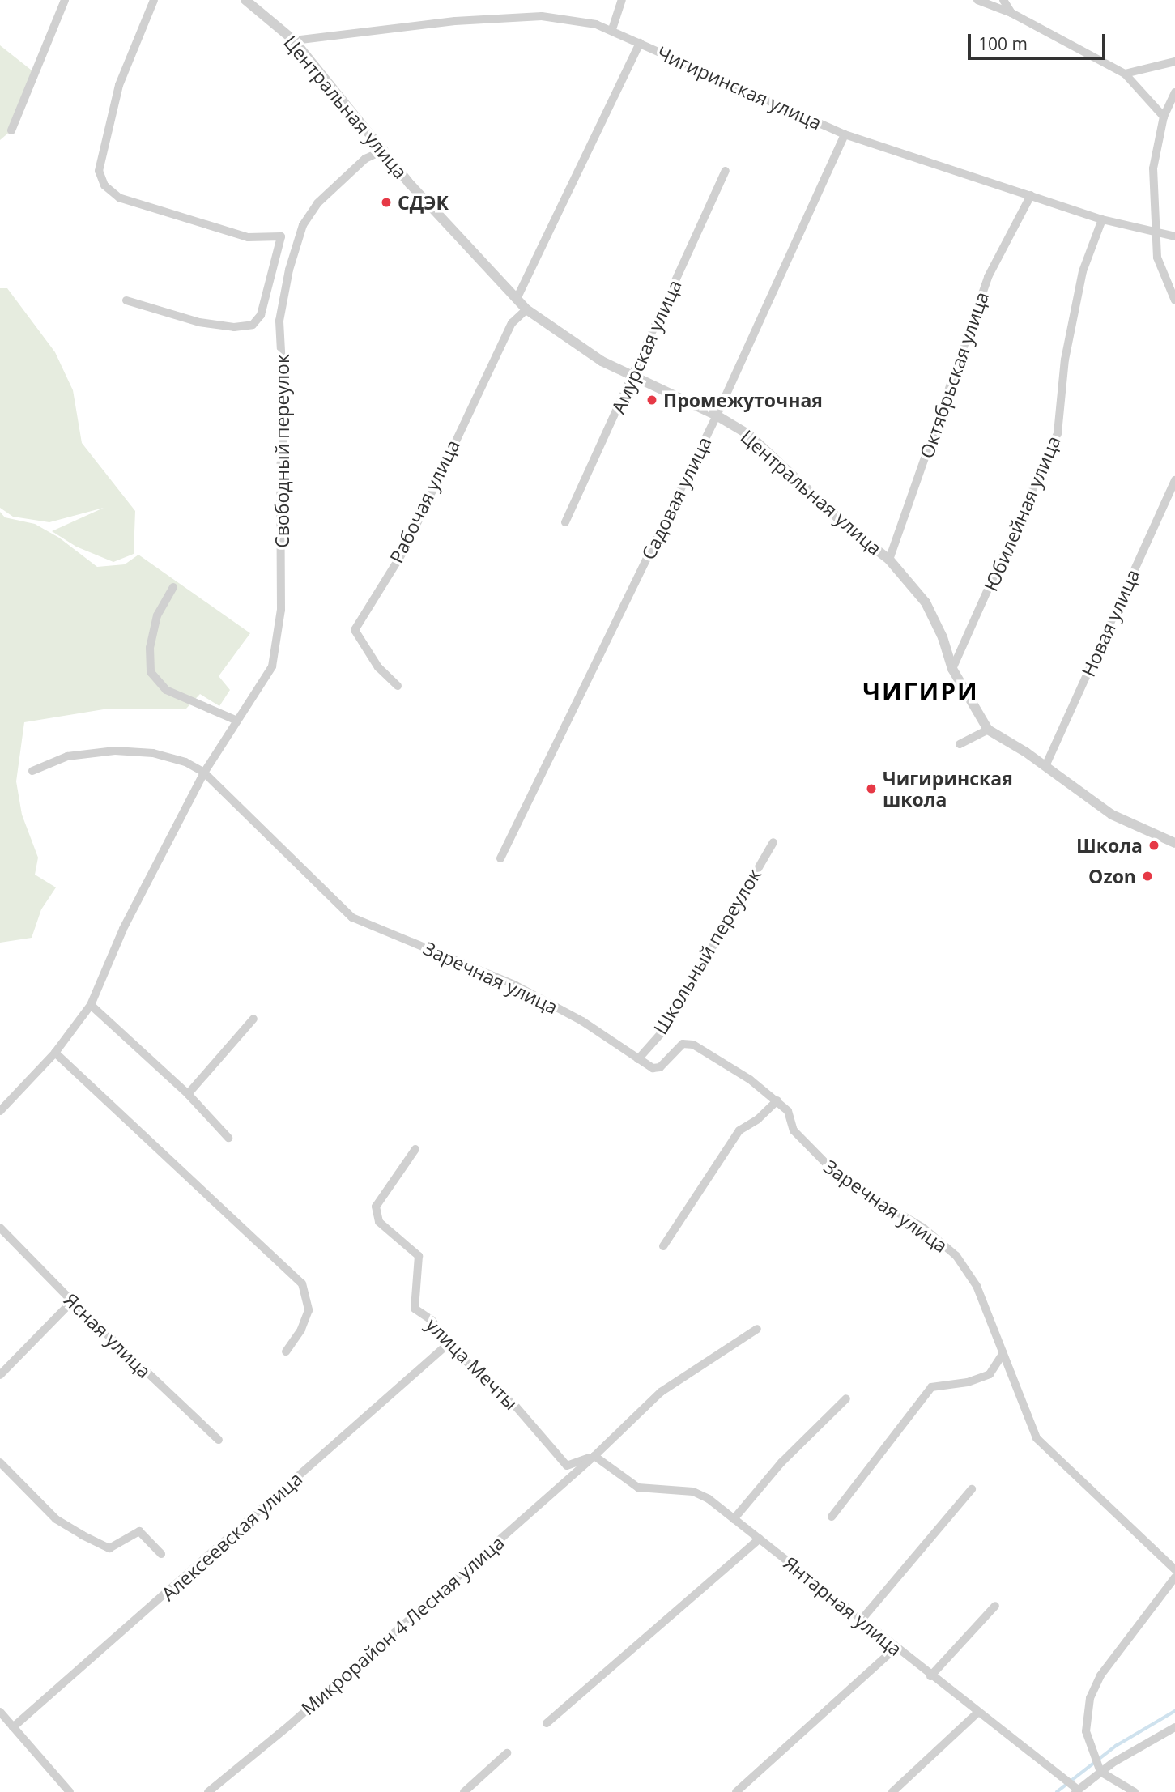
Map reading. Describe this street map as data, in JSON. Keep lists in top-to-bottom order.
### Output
{
  "streets": {
    "street": [
      "Чигиринская улица",
      "Центральная улица",
      "Амурская улица",
      "Октябрьская улица",
      "Свободный переулок",
      "Садовая улица",
      "Рабочая улица",
      "Юбилейная улица",
      "Новая улица",
      "Школьный переулок",
      "Заречная улица",
      "Ясная улица",
      "улица Мечты",
      "Алексеевская улица",
      "Янтарная улица",
      "Микрорайон 4 Лесная улица"
    ]
  },
  "crossings": [
    ["Чигиринская улица", "Центральная улица"],
    ["Чигиринская улица", "Октябрьская улица"],
    ["Чигиринская улица", "Садовая улица"],
    ["Чигиринская улица", "Юбилейная улица"],
    ["Центральная улица", "Амурская улица"],
    ["Центральная улица", "Октябрьская улица"],
    ["Центральная улица", "Свободный переулок"],
    ["Центральная улица", "Садовая улица"],
    ["Центральная улица", "Рабочая улица"],
    ["Центральная улица", "Юбилейная улица"],
    ["Центральная улица", "Новая улица"],
    ["Свободный переулок", "Заречная улица"],
    ["Школьный переулок", "Заречная улица"],
    ["улица Мечты", "Алексеевская улица"],
    ["улица Мечты", "Янтарная улица"],
    ["улица Мечты", "Микрорайон 4 Лесная улица"],
    ["Янтарная улица", "Микрорайон 4 Лесная улица"]
  ],
  "districts": ["ЧИГИРИ"],
  "places": [
    "СДЭК",
    "Промежуточная",
    "Чигиринская школа",
    "Школа",
    "Ozon"
  ],
  "scale_bar": "100 m"
}
